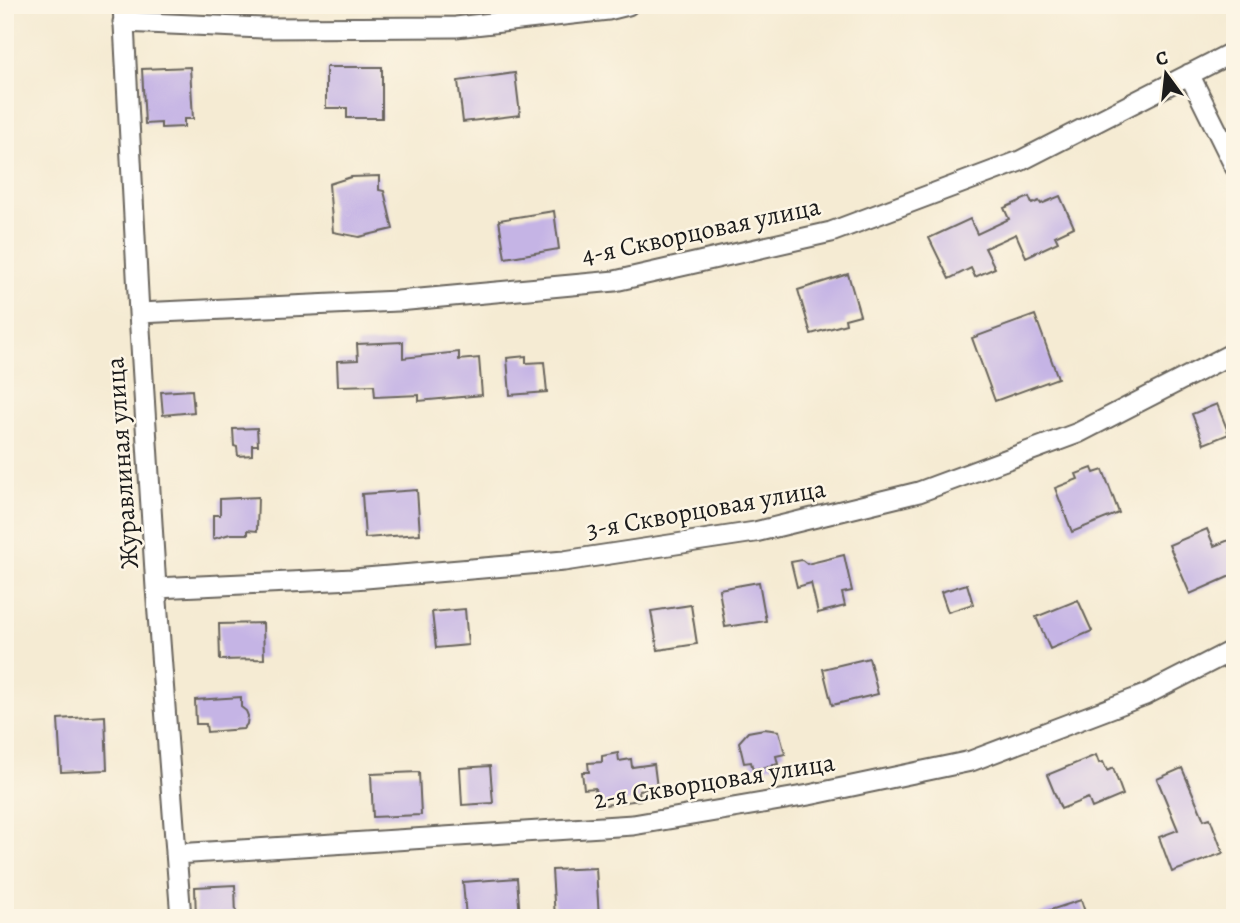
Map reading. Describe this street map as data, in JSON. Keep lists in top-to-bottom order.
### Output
{
  "streets": {
    "street": [
      "4-я Скворцовая улица",
      "Журавлиная улица",
      "3-я Скворцовая улица",
      "2-я Скворцовая улица"
    ]
  },
  "crossings": [
    ["4-я Скворцовая улица", "Журавлиная улица"],
    ["Журавлиная улица", "3-я Скворцовая улица"],
    ["Журавлиная улица", "2-я Скворцовая улица"]
  ],
  "north": "top"
}
